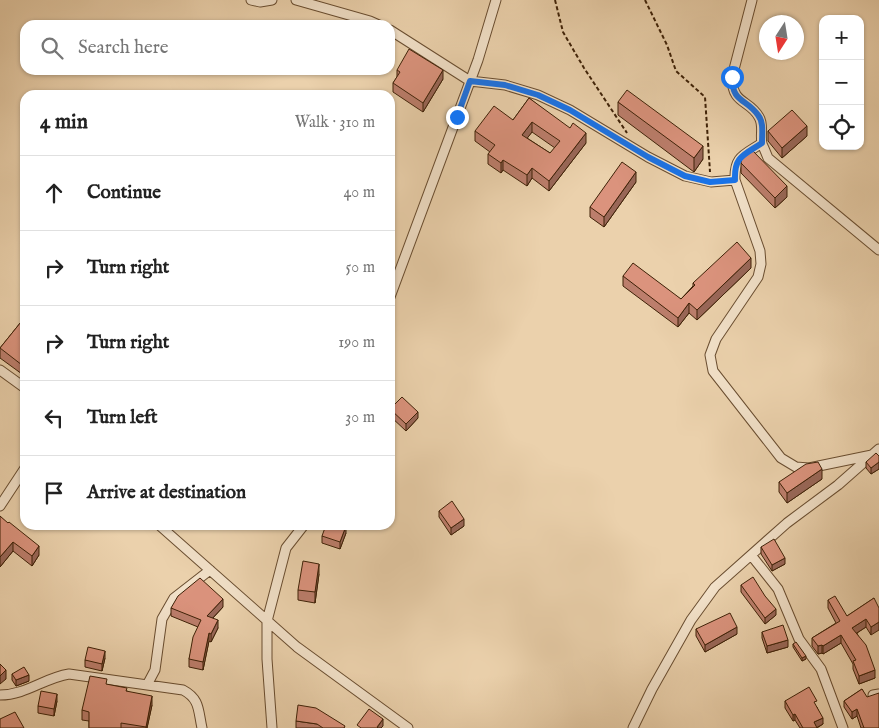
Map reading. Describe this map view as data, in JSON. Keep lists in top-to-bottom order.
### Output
{
  "north": "bottom",
  "page": {
    "map_buttons": ["+", "−"],
    "search": "Search here",
    "heading": ["4 min", "Walk · 310 m"],
    "list": [
      ["Continue", "40 m"],
      ["Turn right", "50 m"],
      ["Turn right", "190 m"],
      ["Turn left", "30 m"],
      "Arrive at destination"
    ]
  }
}
